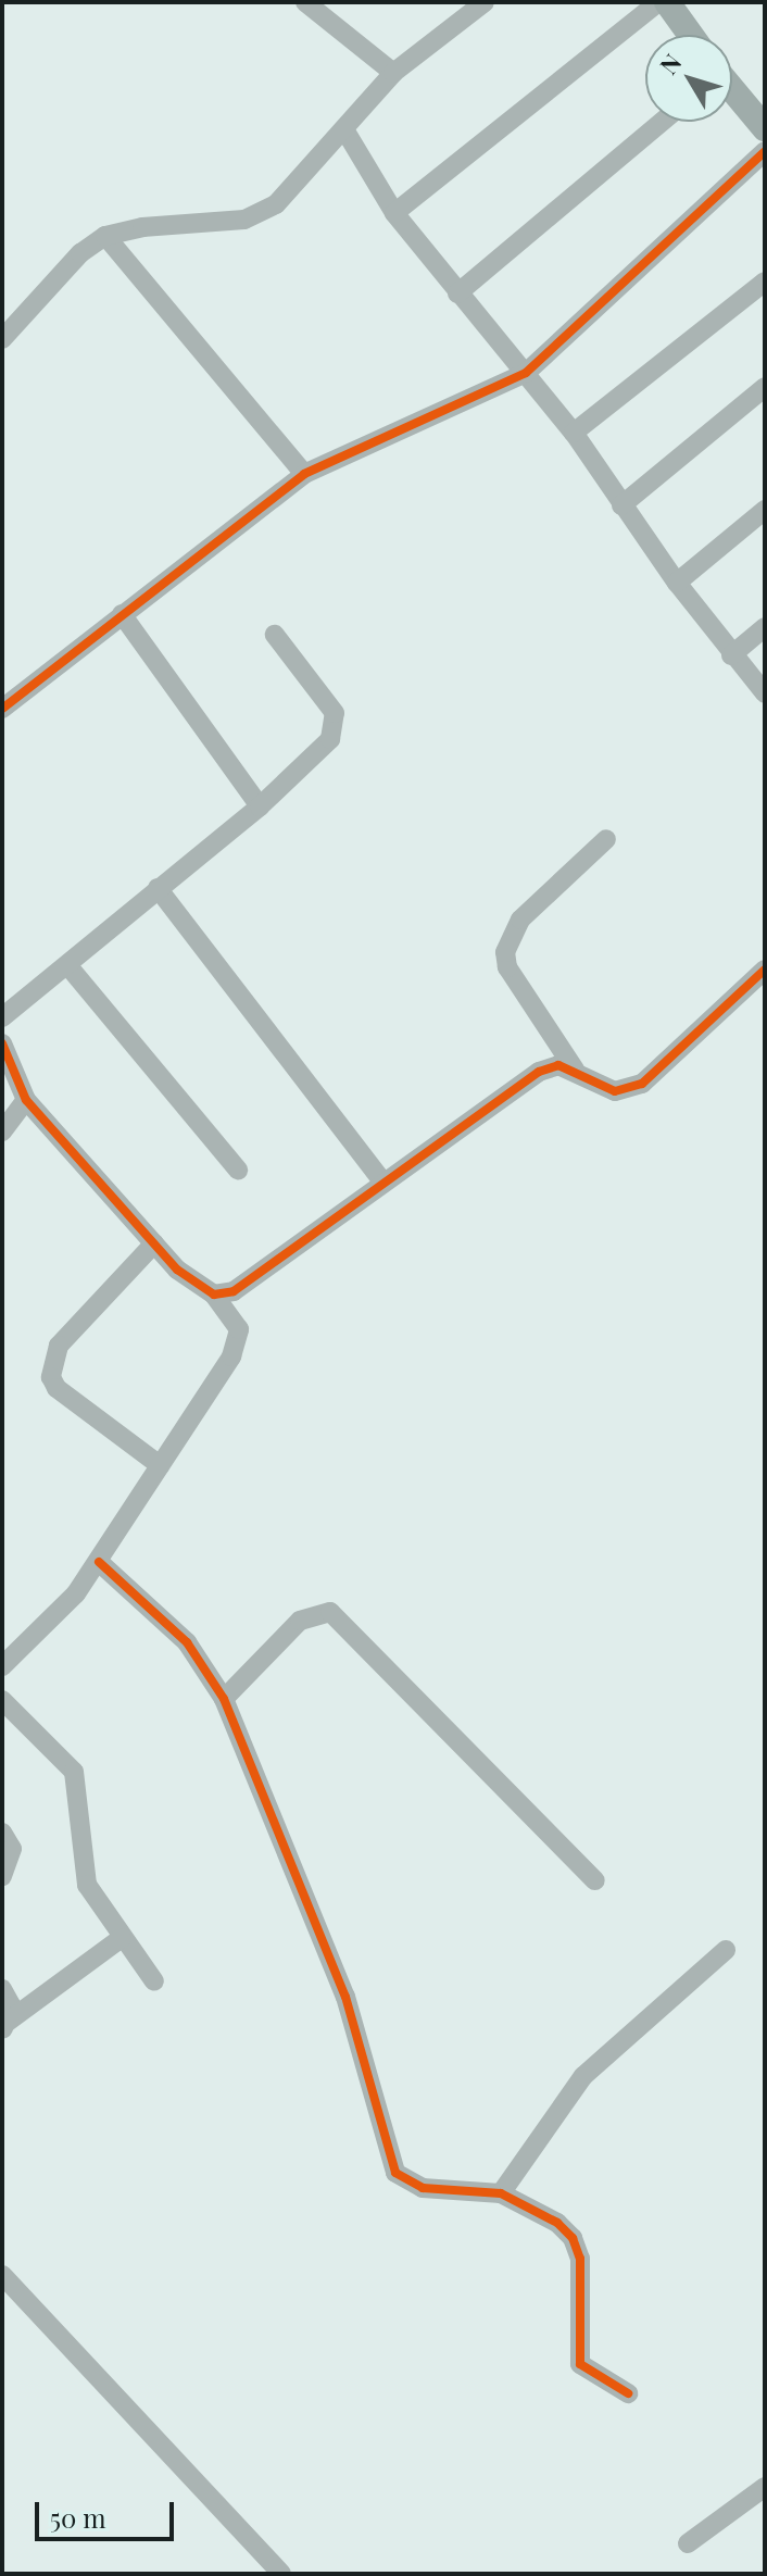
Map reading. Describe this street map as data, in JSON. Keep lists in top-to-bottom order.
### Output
{
  "scale_bar": "50 m",
  "north": "top left"
}
